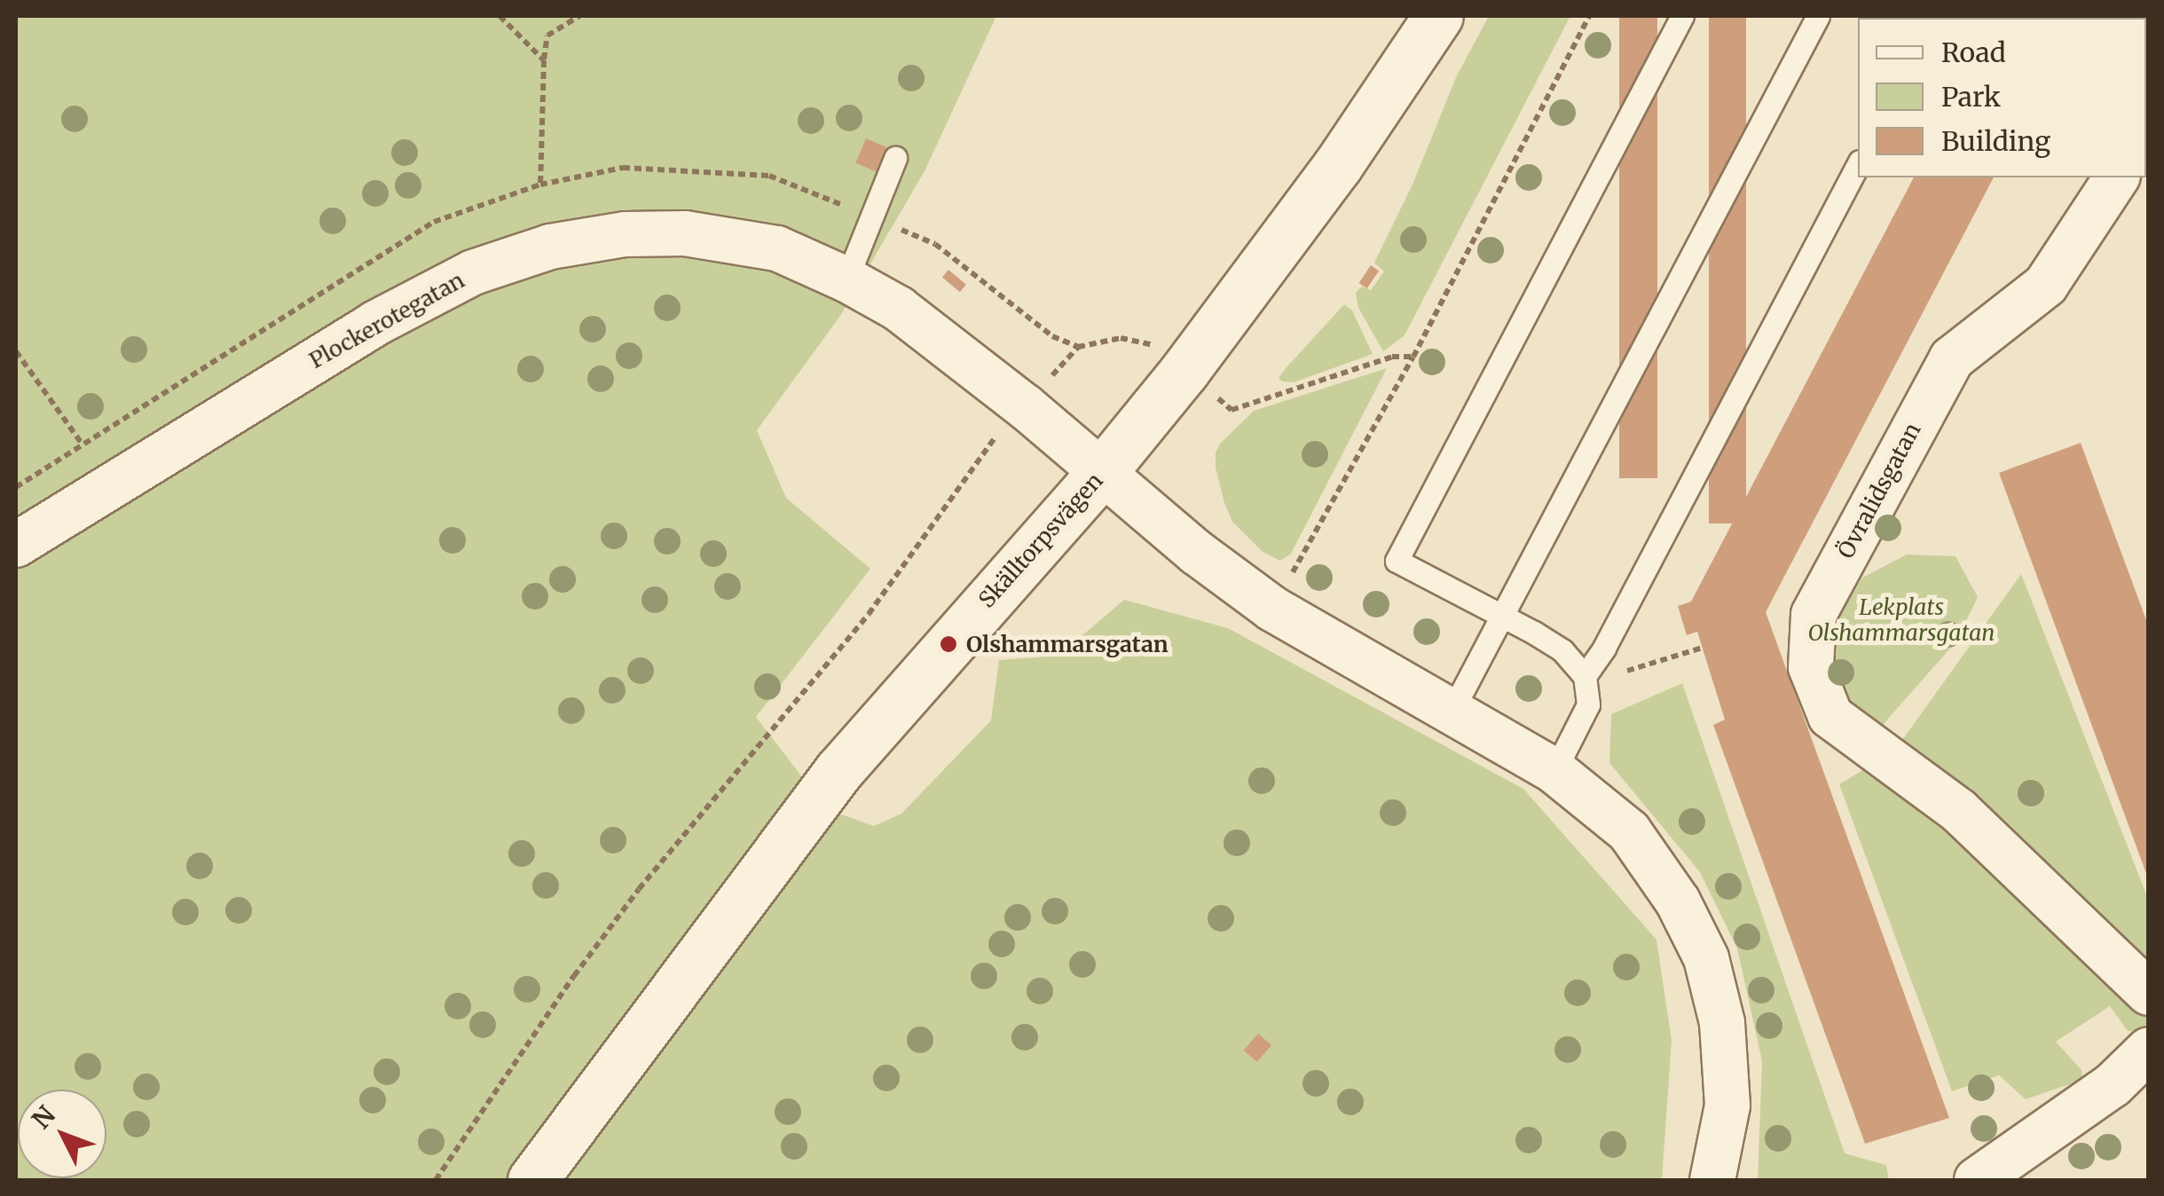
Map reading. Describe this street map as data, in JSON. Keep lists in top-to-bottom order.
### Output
{
  "streets": {
    "street": ["Plockerotegatan", "Övralidsgatan", "Skälltorpsvägen"]
  },
  "crossings": [
    ["Plockerotegatan", "Skälltorpsvägen"]
  ],
  "parks": ["Lekplats Olshammarsgatan"],
  "places": ["Olshammarsgatan"],
  "legend": ["Road", "Park", "Building"],
  "north": "top left"
}
